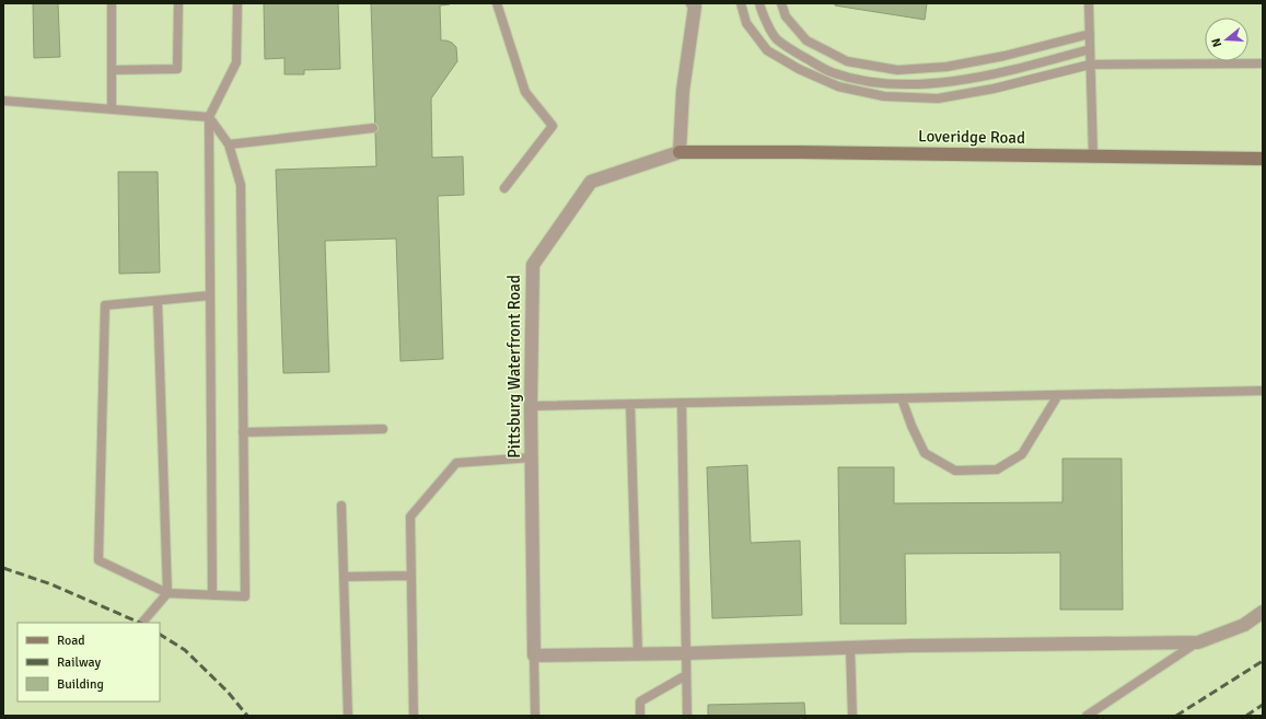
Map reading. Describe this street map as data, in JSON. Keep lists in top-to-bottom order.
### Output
{
  "streets": {
    "street": ["Loveridge Road", "Pittsburg Waterfront Road"]
  },
  "crossings": [
    ["Loveridge Road", "Pittsburg Waterfront Road"]
  ],
  "legend": ["Road", "Railway", "Building"],
  "north": "left"
}
